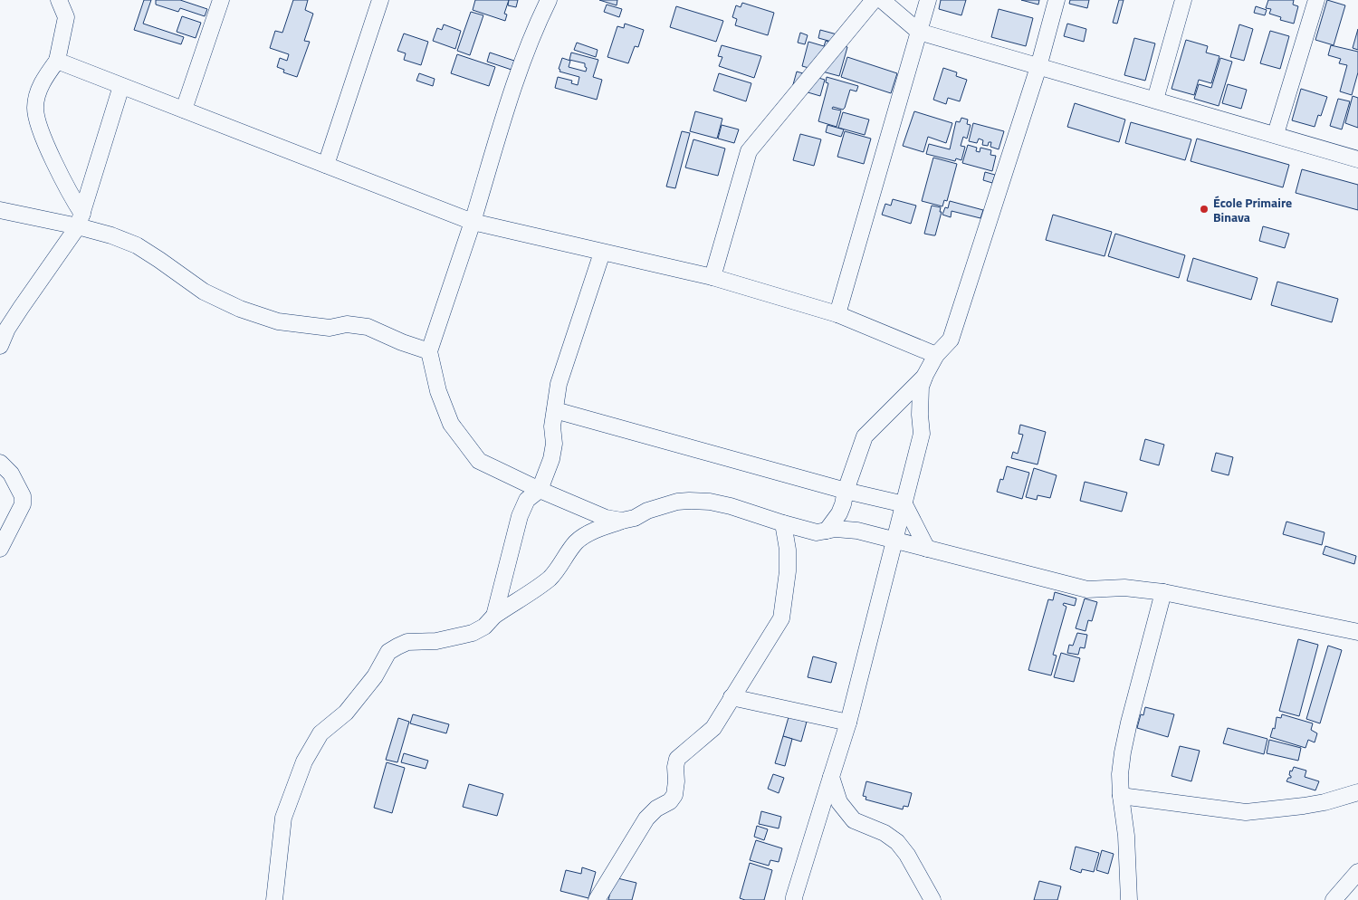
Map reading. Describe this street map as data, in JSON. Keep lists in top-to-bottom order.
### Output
{
  "places": ["École Primaire Binava"]
}
